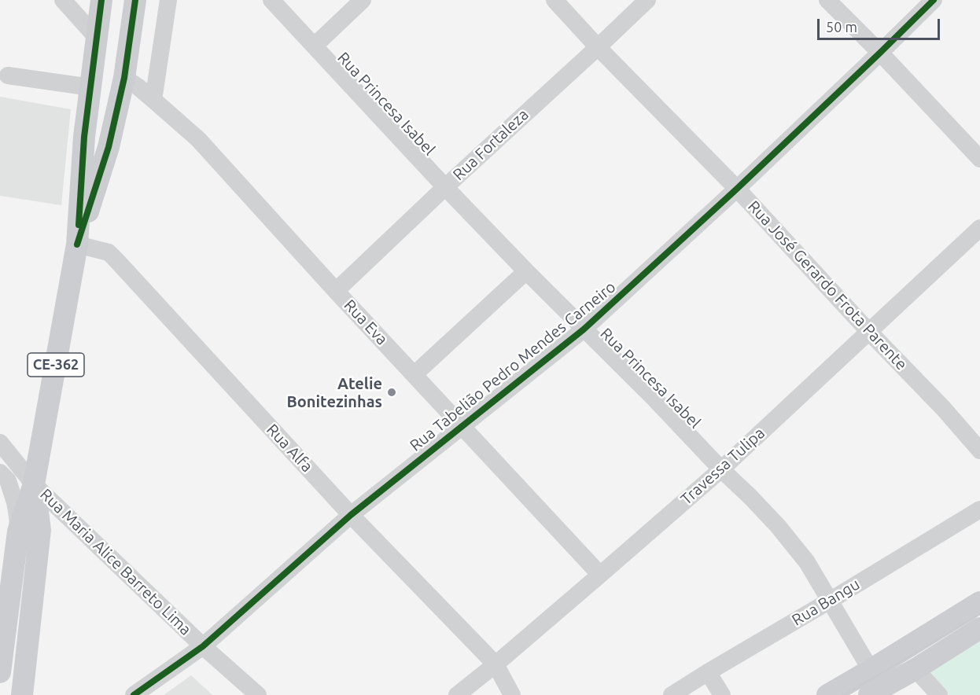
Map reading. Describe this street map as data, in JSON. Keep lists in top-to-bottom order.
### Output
{
  "streets": {
    "main road": ["CE-362"],
    "street": [
      "Rua Princesa Isabel",
      "Rua Fortaleza",
      "Rua José Gerardo Frota Parente",
      "Rua Eva",
      "Rua Tabelião Pedro Mendes Carneiro",
      "Rua Alfa",
      "Travessa Tulipa",
      "Rua Maria Alice Barreto Lima",
      "Rua Bangu"
    ]
  },
  "crossings": [
    ["Rua Princesa Isabel", "Rua Fortaleza"],
    ["Rua Princesa Isabel", "Rua Tabelião Pedro Mendes Carneiro"],
    ["Rua Princesa Isabel", "Travessa Tulipa"],
    ["Rua Princesa Isabel", "Rua Bangu"],
    ["Rua Fortaleza", "Rua José Gerardo Frota Parente"],
    ["Rua Fortaleza", "Rua Eva"],
    ["Rua José Gerardo Frota Parente", "Rua Tabelião Pedro Mendes Carneiro"],
    ["Rua José Gerardo Frota Parente", "Travessa Tulipa"],
    ["Rua Eva", "CE-362"],
    ["Rua Eva", "Rua Tabelião Pedro Mendes Carneiro"],
    ["Rua Eva", "Travessa Tulipa"],
    ["CE-362", "Rua Alfa"],
    ["CE-362", "Rua Maria Alice Barreto Lima"],
    ["Rua Tabelião Pedro Mendes Carneiro", "Rua Alfa"],
    ["Rua Tabelião Pedro Mendes Carneiro", "Rua Maria Alice Barreto Lima"],
    ["Rua Alfa", "Travessa Tulipa"]
  ],
  "places": ["Atelie Bonitezinhas"],
  "scale_bar": "50 m"
}
